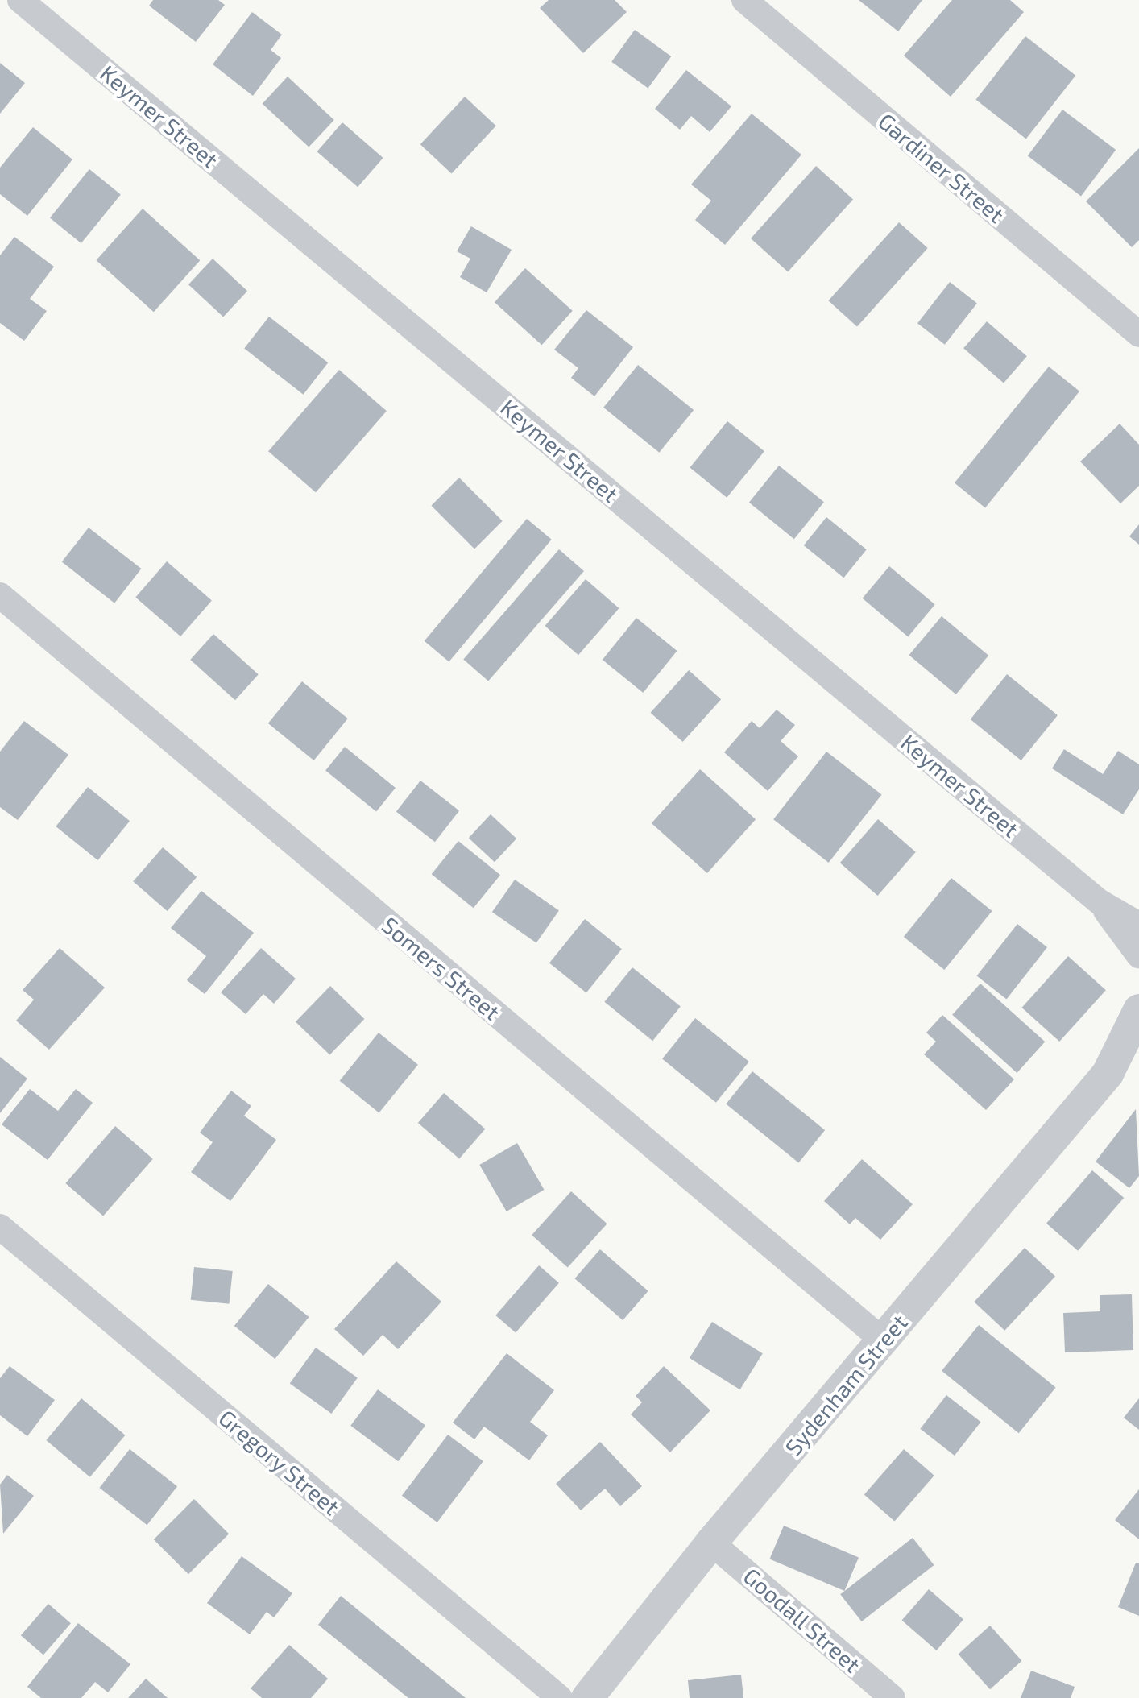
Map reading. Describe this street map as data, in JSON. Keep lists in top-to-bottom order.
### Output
{
  "streets": {
    "street": [
      "Keymer Street",
      "Gardiner Street",
      "Somers Street",
      "Sydenham Street",
      "Gregory Street",
      "Goodall Street"
    ]
  },
  "crossings": [
    ["Somers Street", "Sydenham Street"],
    ["Sydenham Street", "Goodall Street"]
  ]
}
